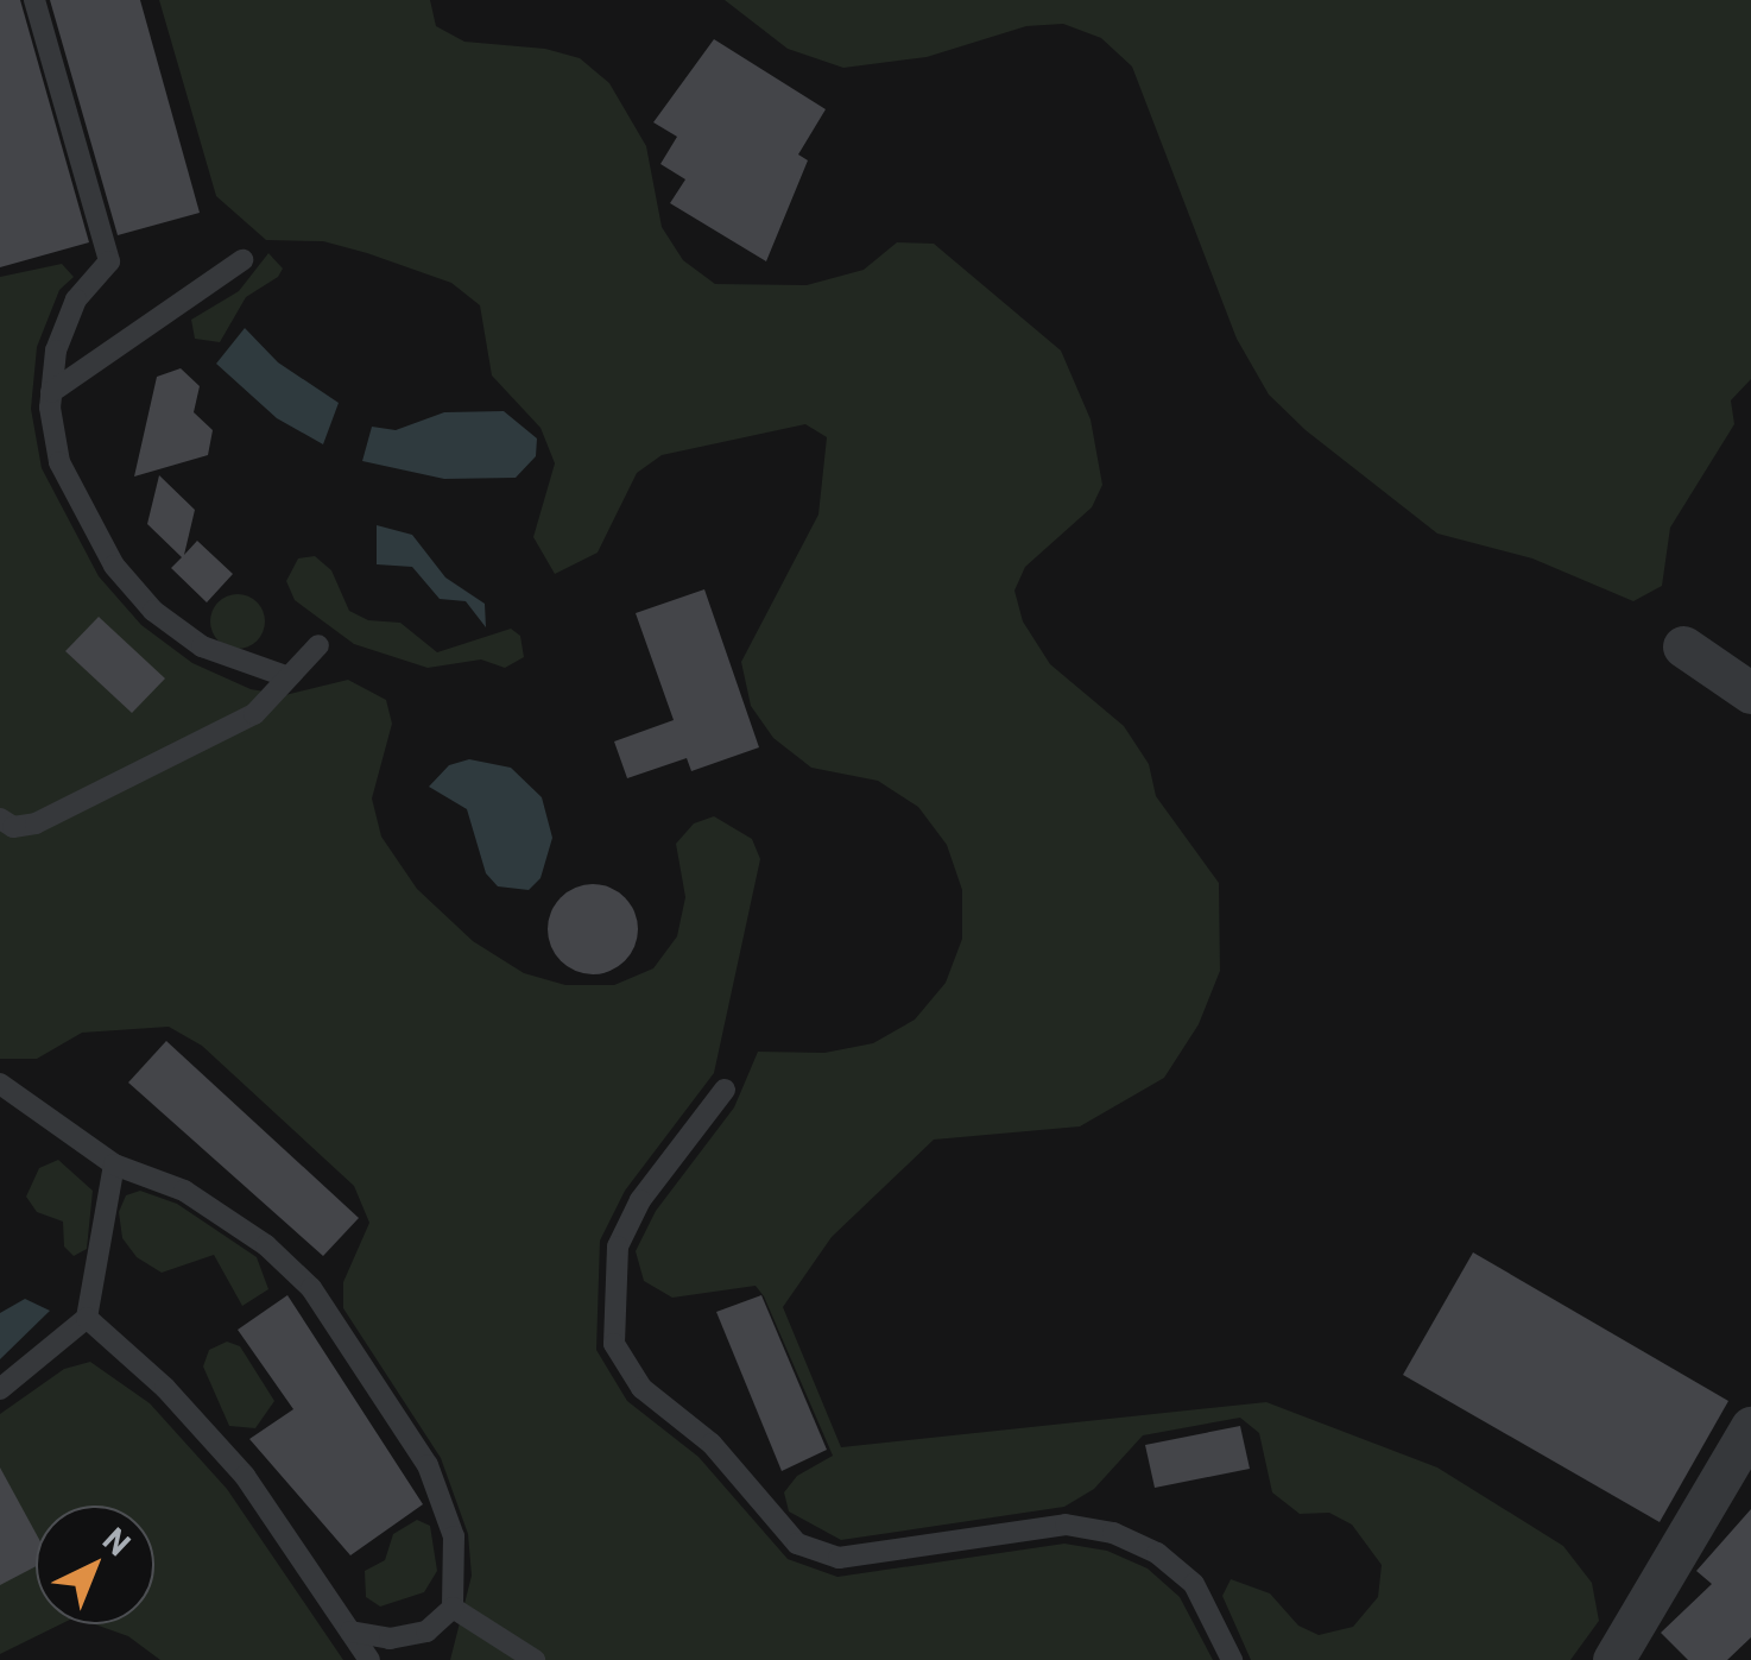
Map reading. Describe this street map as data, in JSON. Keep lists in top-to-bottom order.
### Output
{
  "north": "top right"
}
